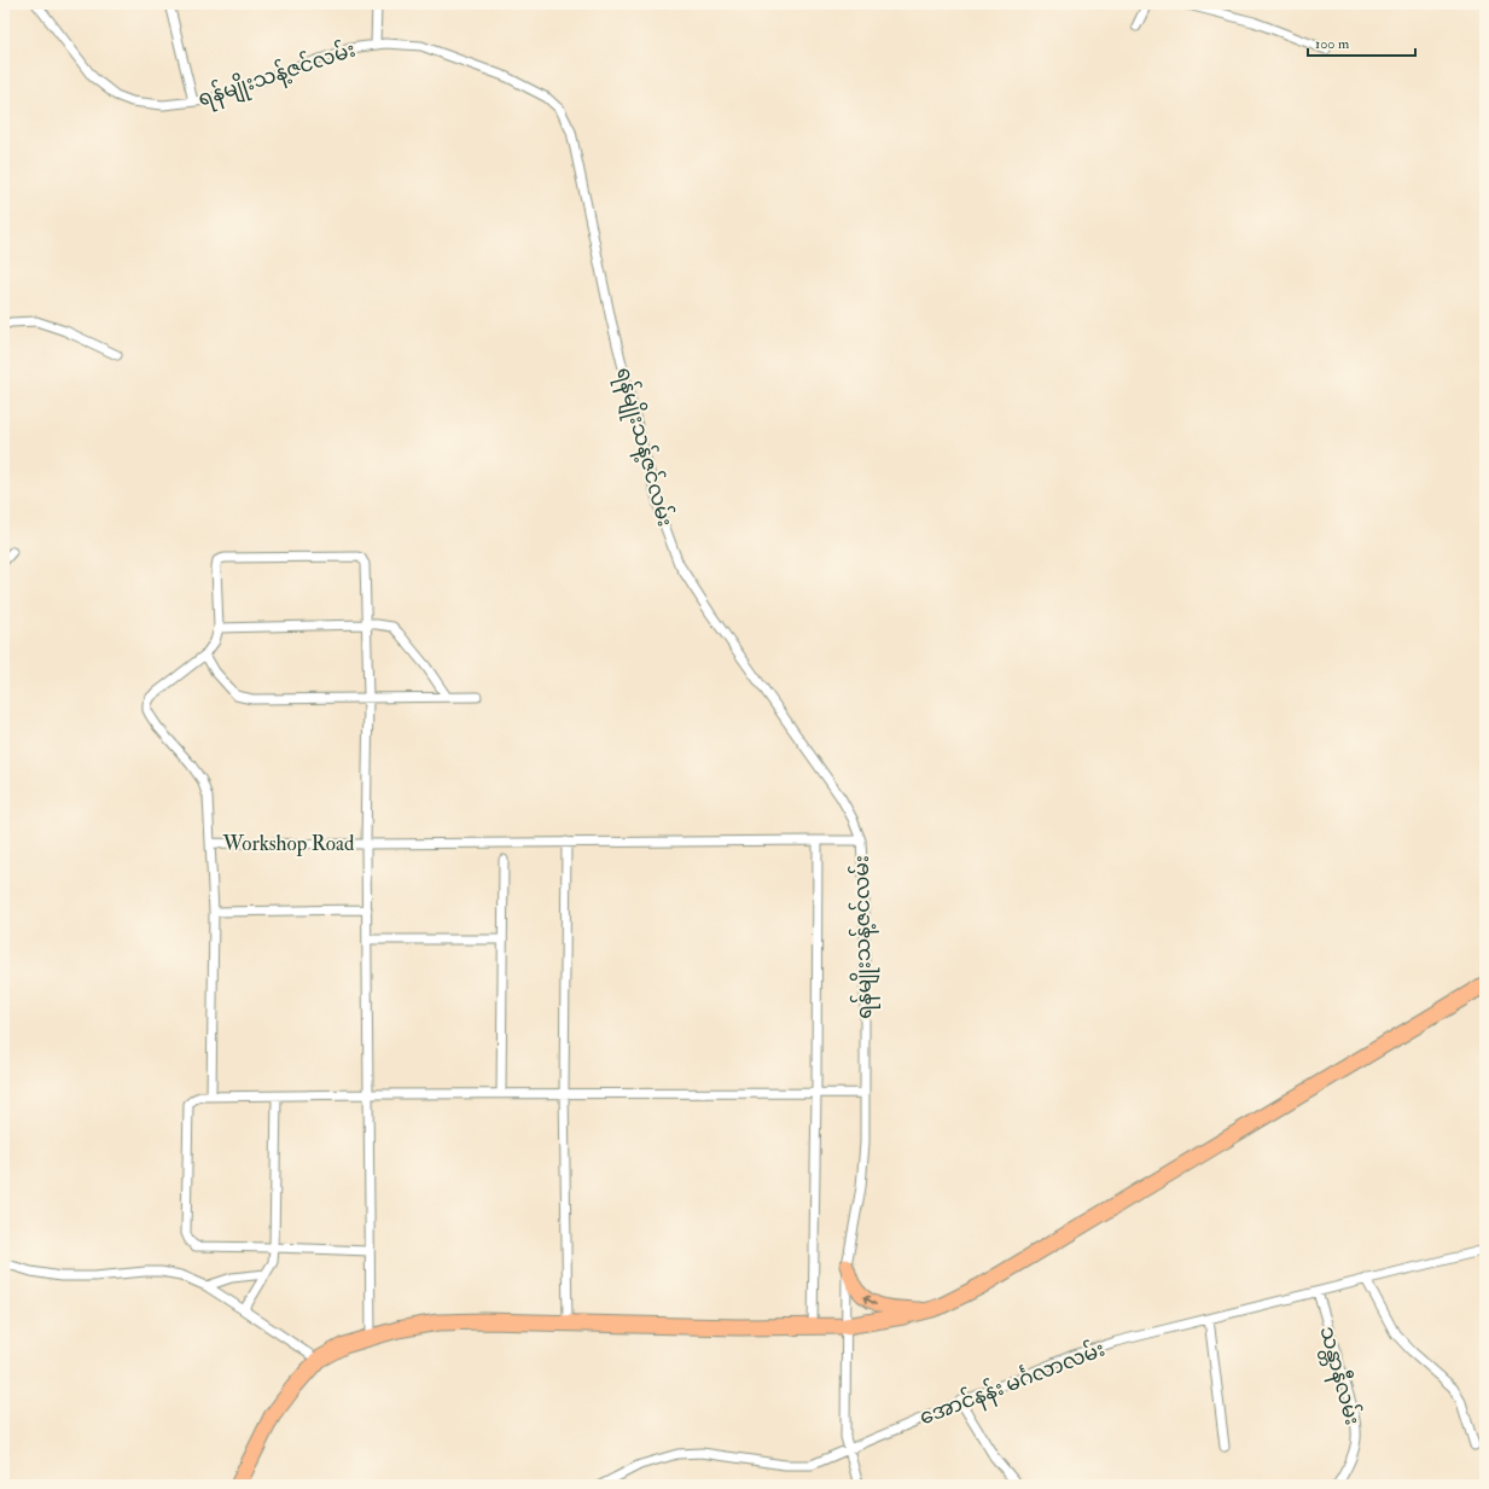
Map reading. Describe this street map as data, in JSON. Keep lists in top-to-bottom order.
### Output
{
  "streets": {
    "street": [
      "ရန်မျိုးသန့်ဇင်လမ်း",
      "Workshop Road",
      "သန္တာနီလမ်း",
      "အောင်နန်း မင်္ဂလာလမ်း"
    ]
  },
  "crossings": [
    ["ရန်မျိုးသန့်ဇင်လမ်း", "Workshop Road"],
    ["ရန်မျိုးသန့်ဇင်လမ်း", "အောင်နန်း မင်္ဂလာလမ်း"],
    ["သန္တာနီလမ်း", "အောင်နန်း မင်္ဂလာလမ်း"]
  ],
  "scale_bar": "100 m"
}
